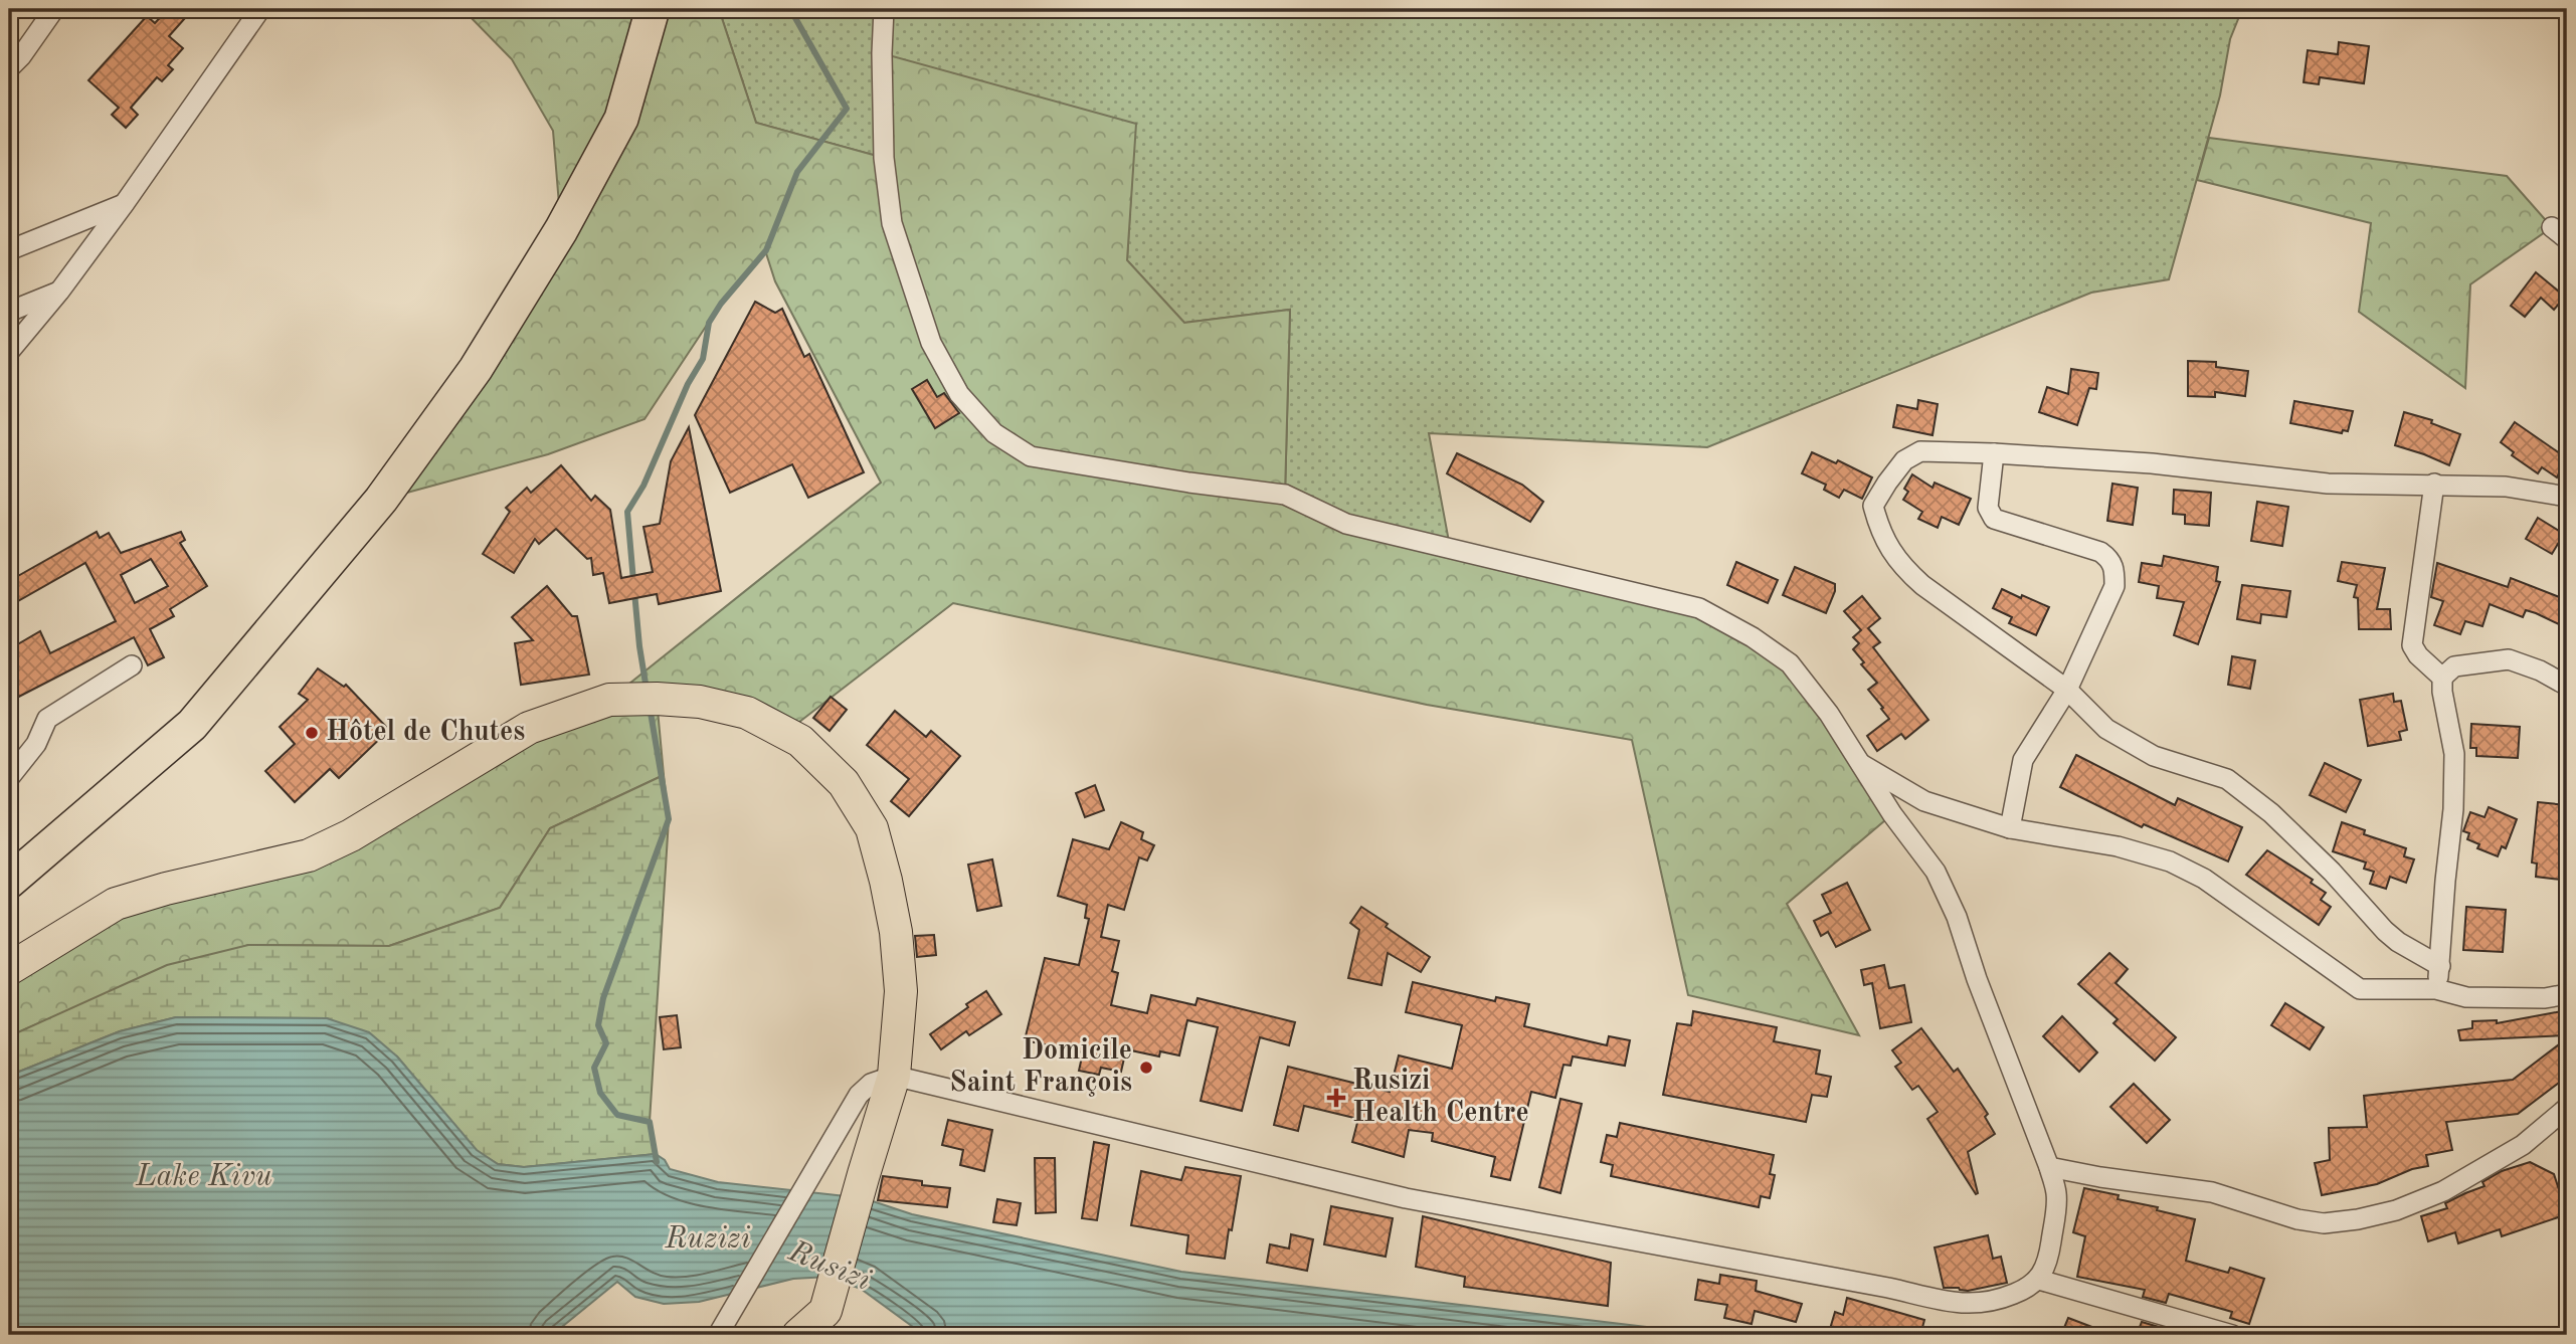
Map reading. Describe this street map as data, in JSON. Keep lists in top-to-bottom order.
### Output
{
  "water": ["Lake Kivu", "Ruzizi", "Rusizi"],
  "places": {
    "other": ["Hôtel de Chutes", "Domicile Saint François"],
    "health": ["Rusizi Health Centre"]
  }
}
